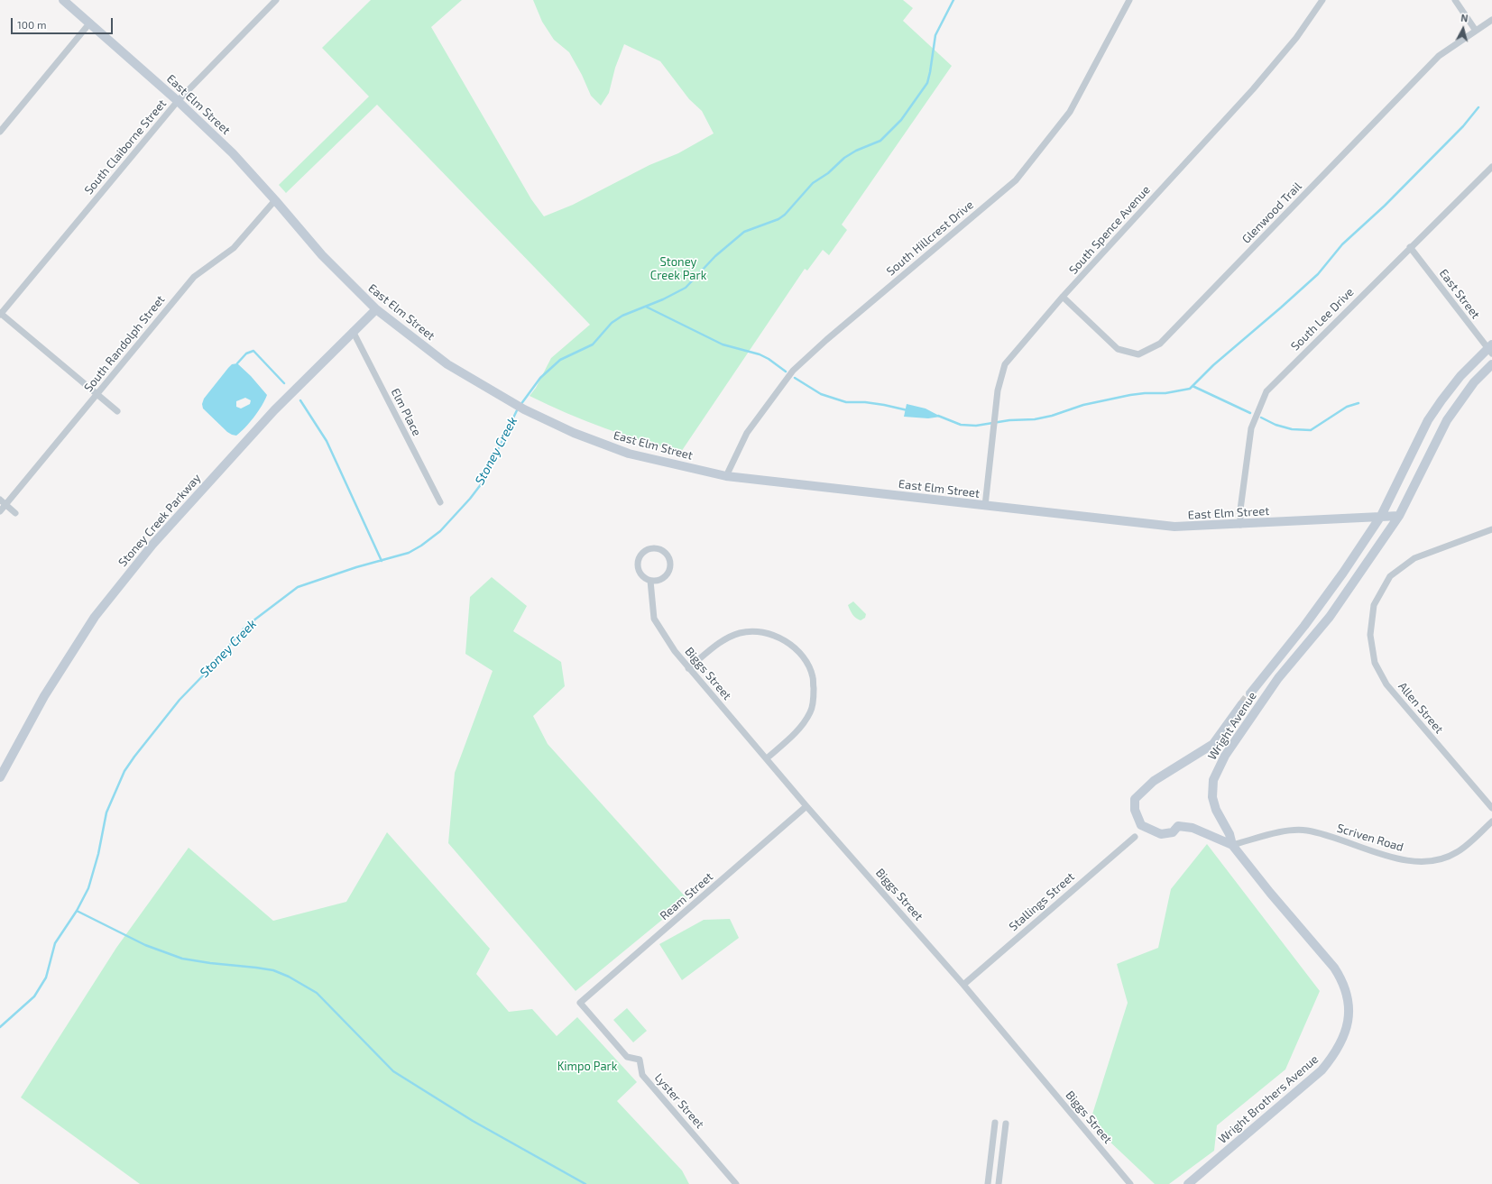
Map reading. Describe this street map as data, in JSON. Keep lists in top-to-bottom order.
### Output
{
  "streets": {
    "street": [
      "East Elm Street",
      "South Claiborne Street",
      "Glenwood Trail",
      "South Spence Avenue",
      "South Hillcrest Drive",
      "East Street",
      "South Lee Drive",
      "South Randolph Street",
      "Elm Place",
      "Stoney Creek Parkway",
      "Biggs Street",
      "Allen Street",
      "Wright Avenue",
      "Scriven Road",
      "Ream Street",
      "Stallings Street",
      "Wright Brothers Avenue",
      "Lyster Street"
    ]
  },
  "crossings": [
    ["East Elm Street", "South Claiborne Street"],
    ["East Elm Street", "South Spence Avenue"],
    ["East Elm Street", "South Hillcrest Drive"],
    ["East Elm Street", "South Lee Drive"],
    ["East Elm Street", "South Randolph Street"],
    ["East Elm Street", "Stoney Creek Parkway"],
    ["East Elm Street", "Wright Avenue"],
    ["Glenwood Trail", "South Spence Avenue"],
    ["East Street", "South Lee Drive"],
    ["East Street", "Wright Avenue"],
    ["Elm Place", "Stoney Creek Parkway"],
    ["Biggs Street", "Ream Street"],
    ["Biggs Street", "Stallings Street"],
    ["Wright Avenue", "Scriven Road"],
    ["Wright Avenue", "Wright Brothers Avenue"],
    ["Scriven Road", "Wright Brothers Avenue"],
    ["Ream Street", "Lyster Street"]
  ],
  "water": ["Stoney Creek"],
  "parks": ["Stoney Creek Park", "Kimpo Park"],
  "scale_bar": "100 m",
  "north": "top"
}
